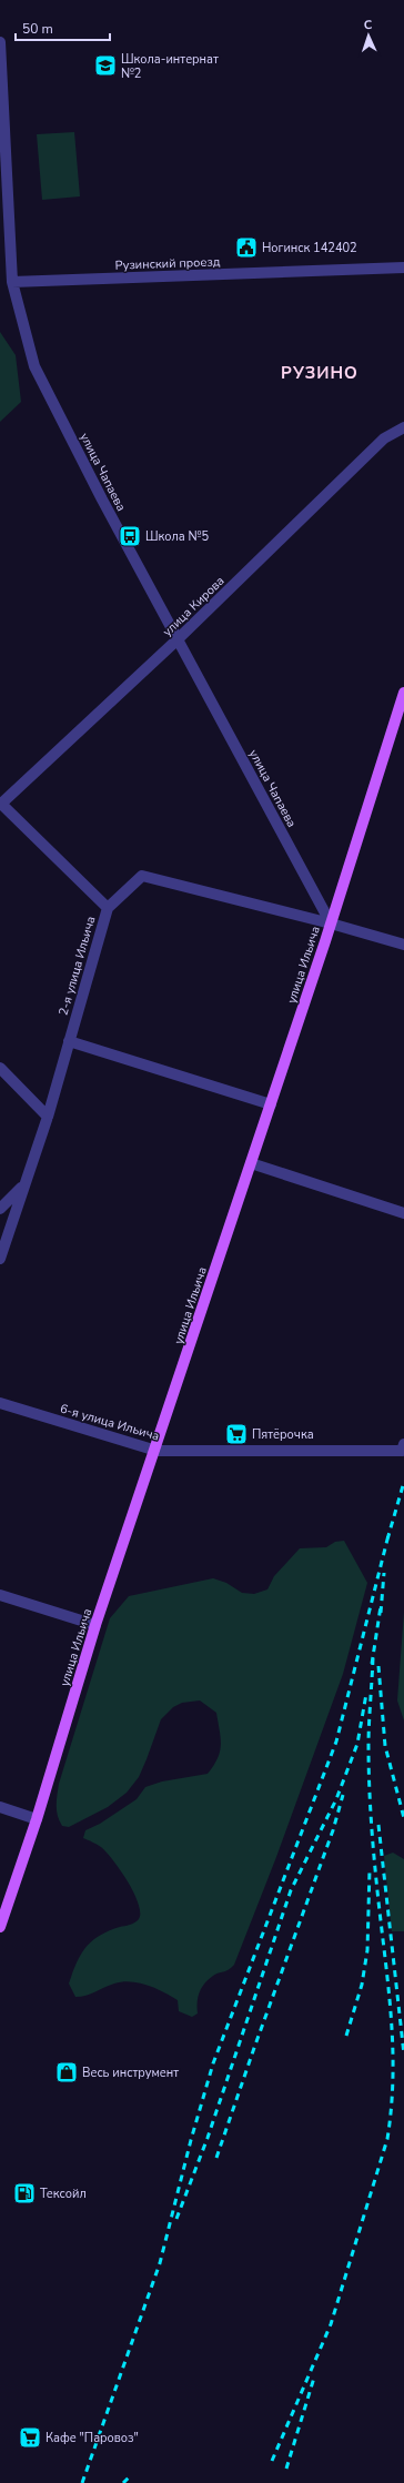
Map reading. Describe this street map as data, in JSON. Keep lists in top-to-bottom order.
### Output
{
  "streets": {
    "main road": ["улица Ильича"],
    "street": [
      "Рузинский проезд",
      "улица Чапаева",
      "улица Кирова",
      "2-я улица Ильича",
      "6-я улица Ильича"
    ]
  },
  "crossings": [
    ["Рузинский проезд", "улица Чапаева"],
    ["улица Чапаева", "улица Кирова"],
    ["улица Чапаева", "улица Ильича"],
    ["улица Чапаева", "2-я улица Ильича"],
    ["улица Ильича", "2-я улица Ильича"],
    ["улица Ильича", "6-я улица Ильича"]
  ],
  "districts": ["РУЗИНО"],
  "places": {
    "school or university": ["Школа-интернат №2"],
    "public building": ["Ногинск 142402"],
    "bus stop": ["Школа №5"],
    "supermarket": ["Пятёрочка", "Кафе \"Паровоз\""],
    "shop": ["Весь инструмент"],
    "fuel station": ["Тексойл"]
  },
  "scale_bar": "50 m",
  "north": "top"
}
